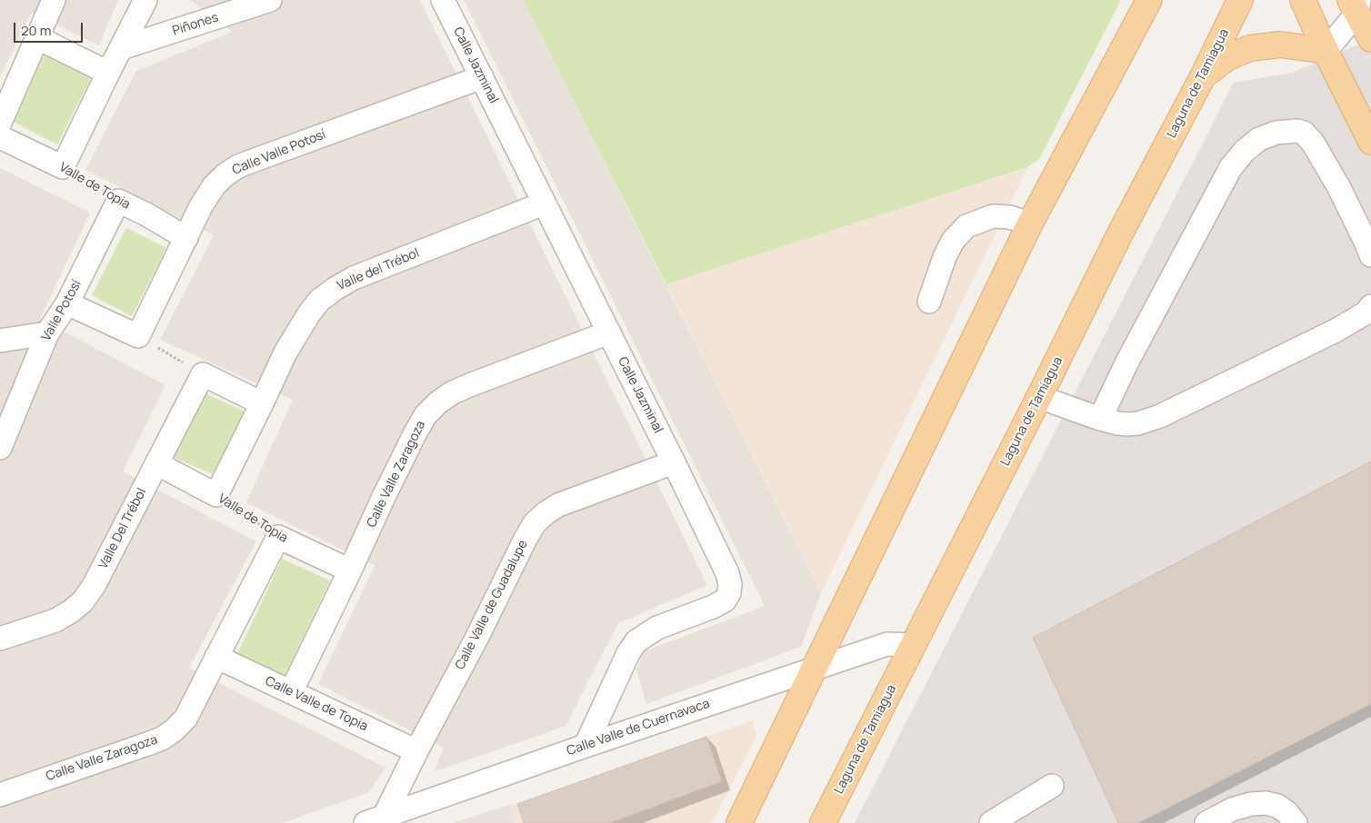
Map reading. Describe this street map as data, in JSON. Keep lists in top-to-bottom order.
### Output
{
  "streets": {
    "main road": ["Laguna de Tamiagua"],
    "street": [
      "Piñones",
      "Calle Jazminal",
      "Calle Valle Potosí",
      "Valle de Topia",
      "Valle del Trébol",
      "Valle Potosí",
      "Calle Valle Zaragoza",
      "Valle Del Trébol",
      "Calle Valle de Guadalupe",
      "Calle Valle de Topia",
      "Calle Valle de Cuernavaca"
    ]
  },
  "crossings": [
    ["Calle Jazminal", "Calle Valle Potosí"],
    ["Calle Jazminal", "Valle del Trébol"],
    ["Calle Jazminal", "Calle Valle Zaragoza"],
    ["Calle Jazminal", "Calle Valle de Guadalupe"],
    ["Calle Jazminal", "Calle Valle de Cuernavaca"],
    ["Laguna de Tamiagua", "Calle Valle de Cuernavaca"],
    ["Calle Valle Potosí", "Valle de Topia"],
    ["Valle de Topia", "Valle del Trébol"],
    ["Valle de Topia", "Valle Potosí"],
    ["Valle de Topia", "Calle Valle Zaragoza"],
    ["Valle de Topia", "Valle Del Trébol"],
    ["Calle Valle Zaragoza", "Calle Valle de Topia"],
    ["Calle Valle de Guadalupe", "Calle Valle de Topia"],
    ["Calle Valle de Guadalupe", "Calle Valle de Cuernavaca"]
  ],
  "scale_bar": "20 m"
}
